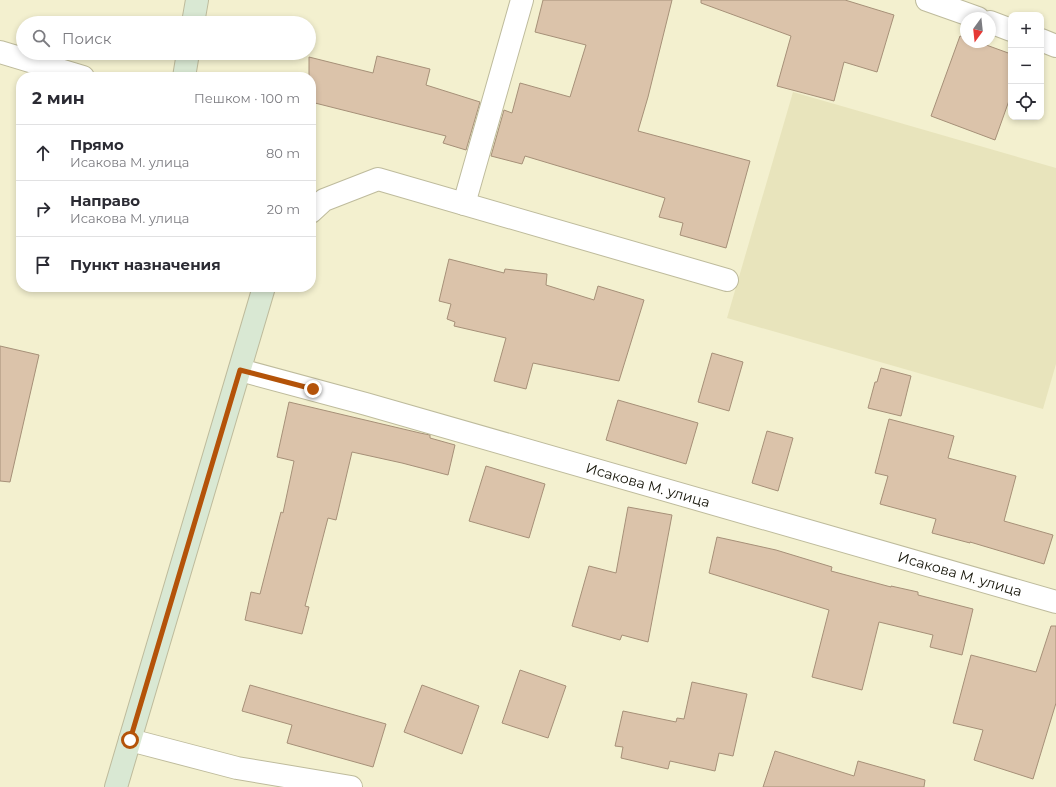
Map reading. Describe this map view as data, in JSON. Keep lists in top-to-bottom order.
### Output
{
  "streets": {
    "street": ["Исакова М. улица"]
  },
  "north": "bottom",
  "page": {
    "map_buttons": ["+", "−"],
    "search": "Поиск",
    "heading": ["2 мин", "Пешком · 100 m"],
    "list": [
      ["Прямо", "Исакова М. улица", "80 m"],
      ["Направо", "Исакова М. улица", "20 m"],
      "Пункт назначения"
    ]
  }
}
